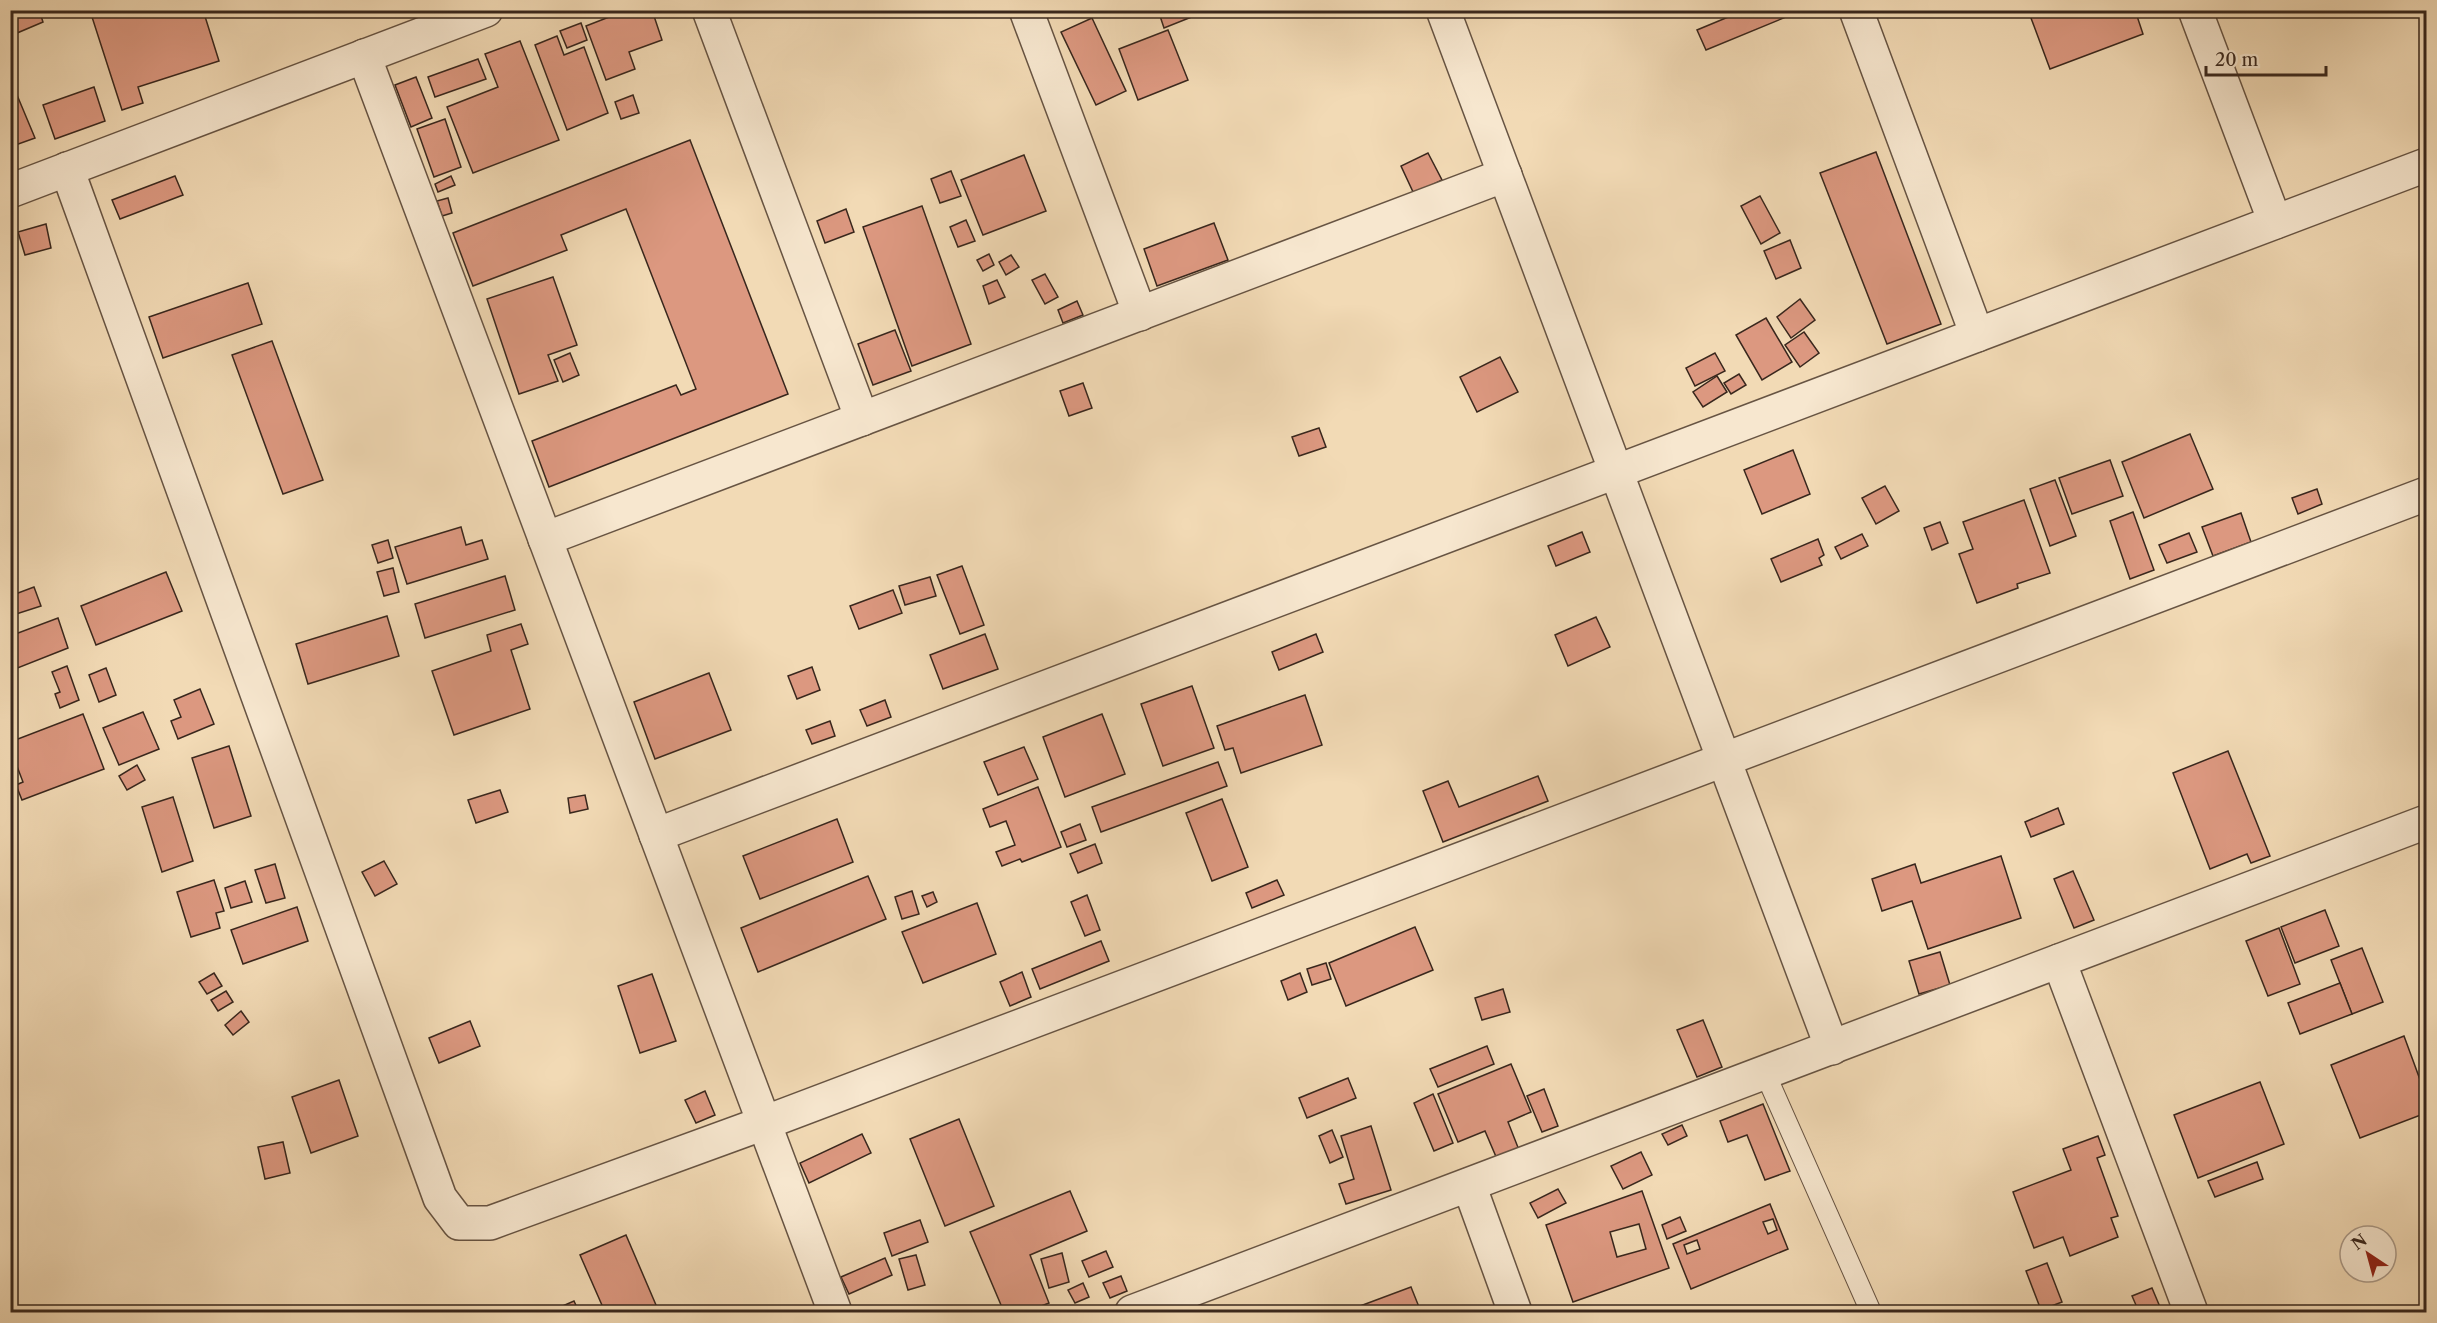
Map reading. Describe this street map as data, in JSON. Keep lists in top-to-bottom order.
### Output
{
  "scale_bar": "20 m",
  "north": "top left"
}
